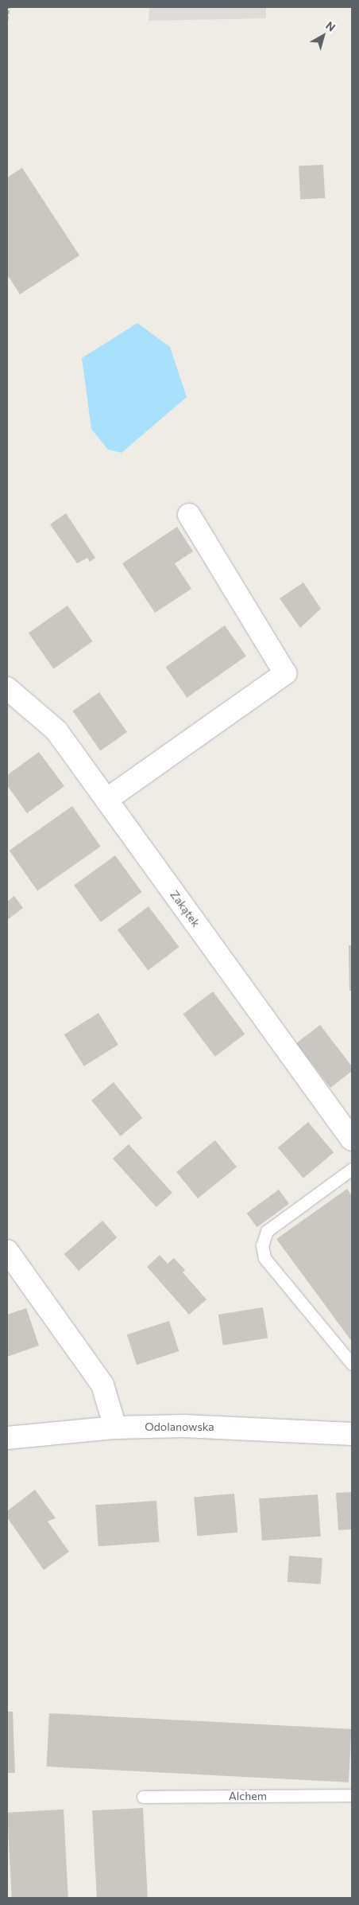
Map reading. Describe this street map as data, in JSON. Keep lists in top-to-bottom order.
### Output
{
  "streets": {
    "street": ["Zakątek", "Odolanowska"],
    "lane": ["Alchem"]
  },
  "north": "top right"
}
